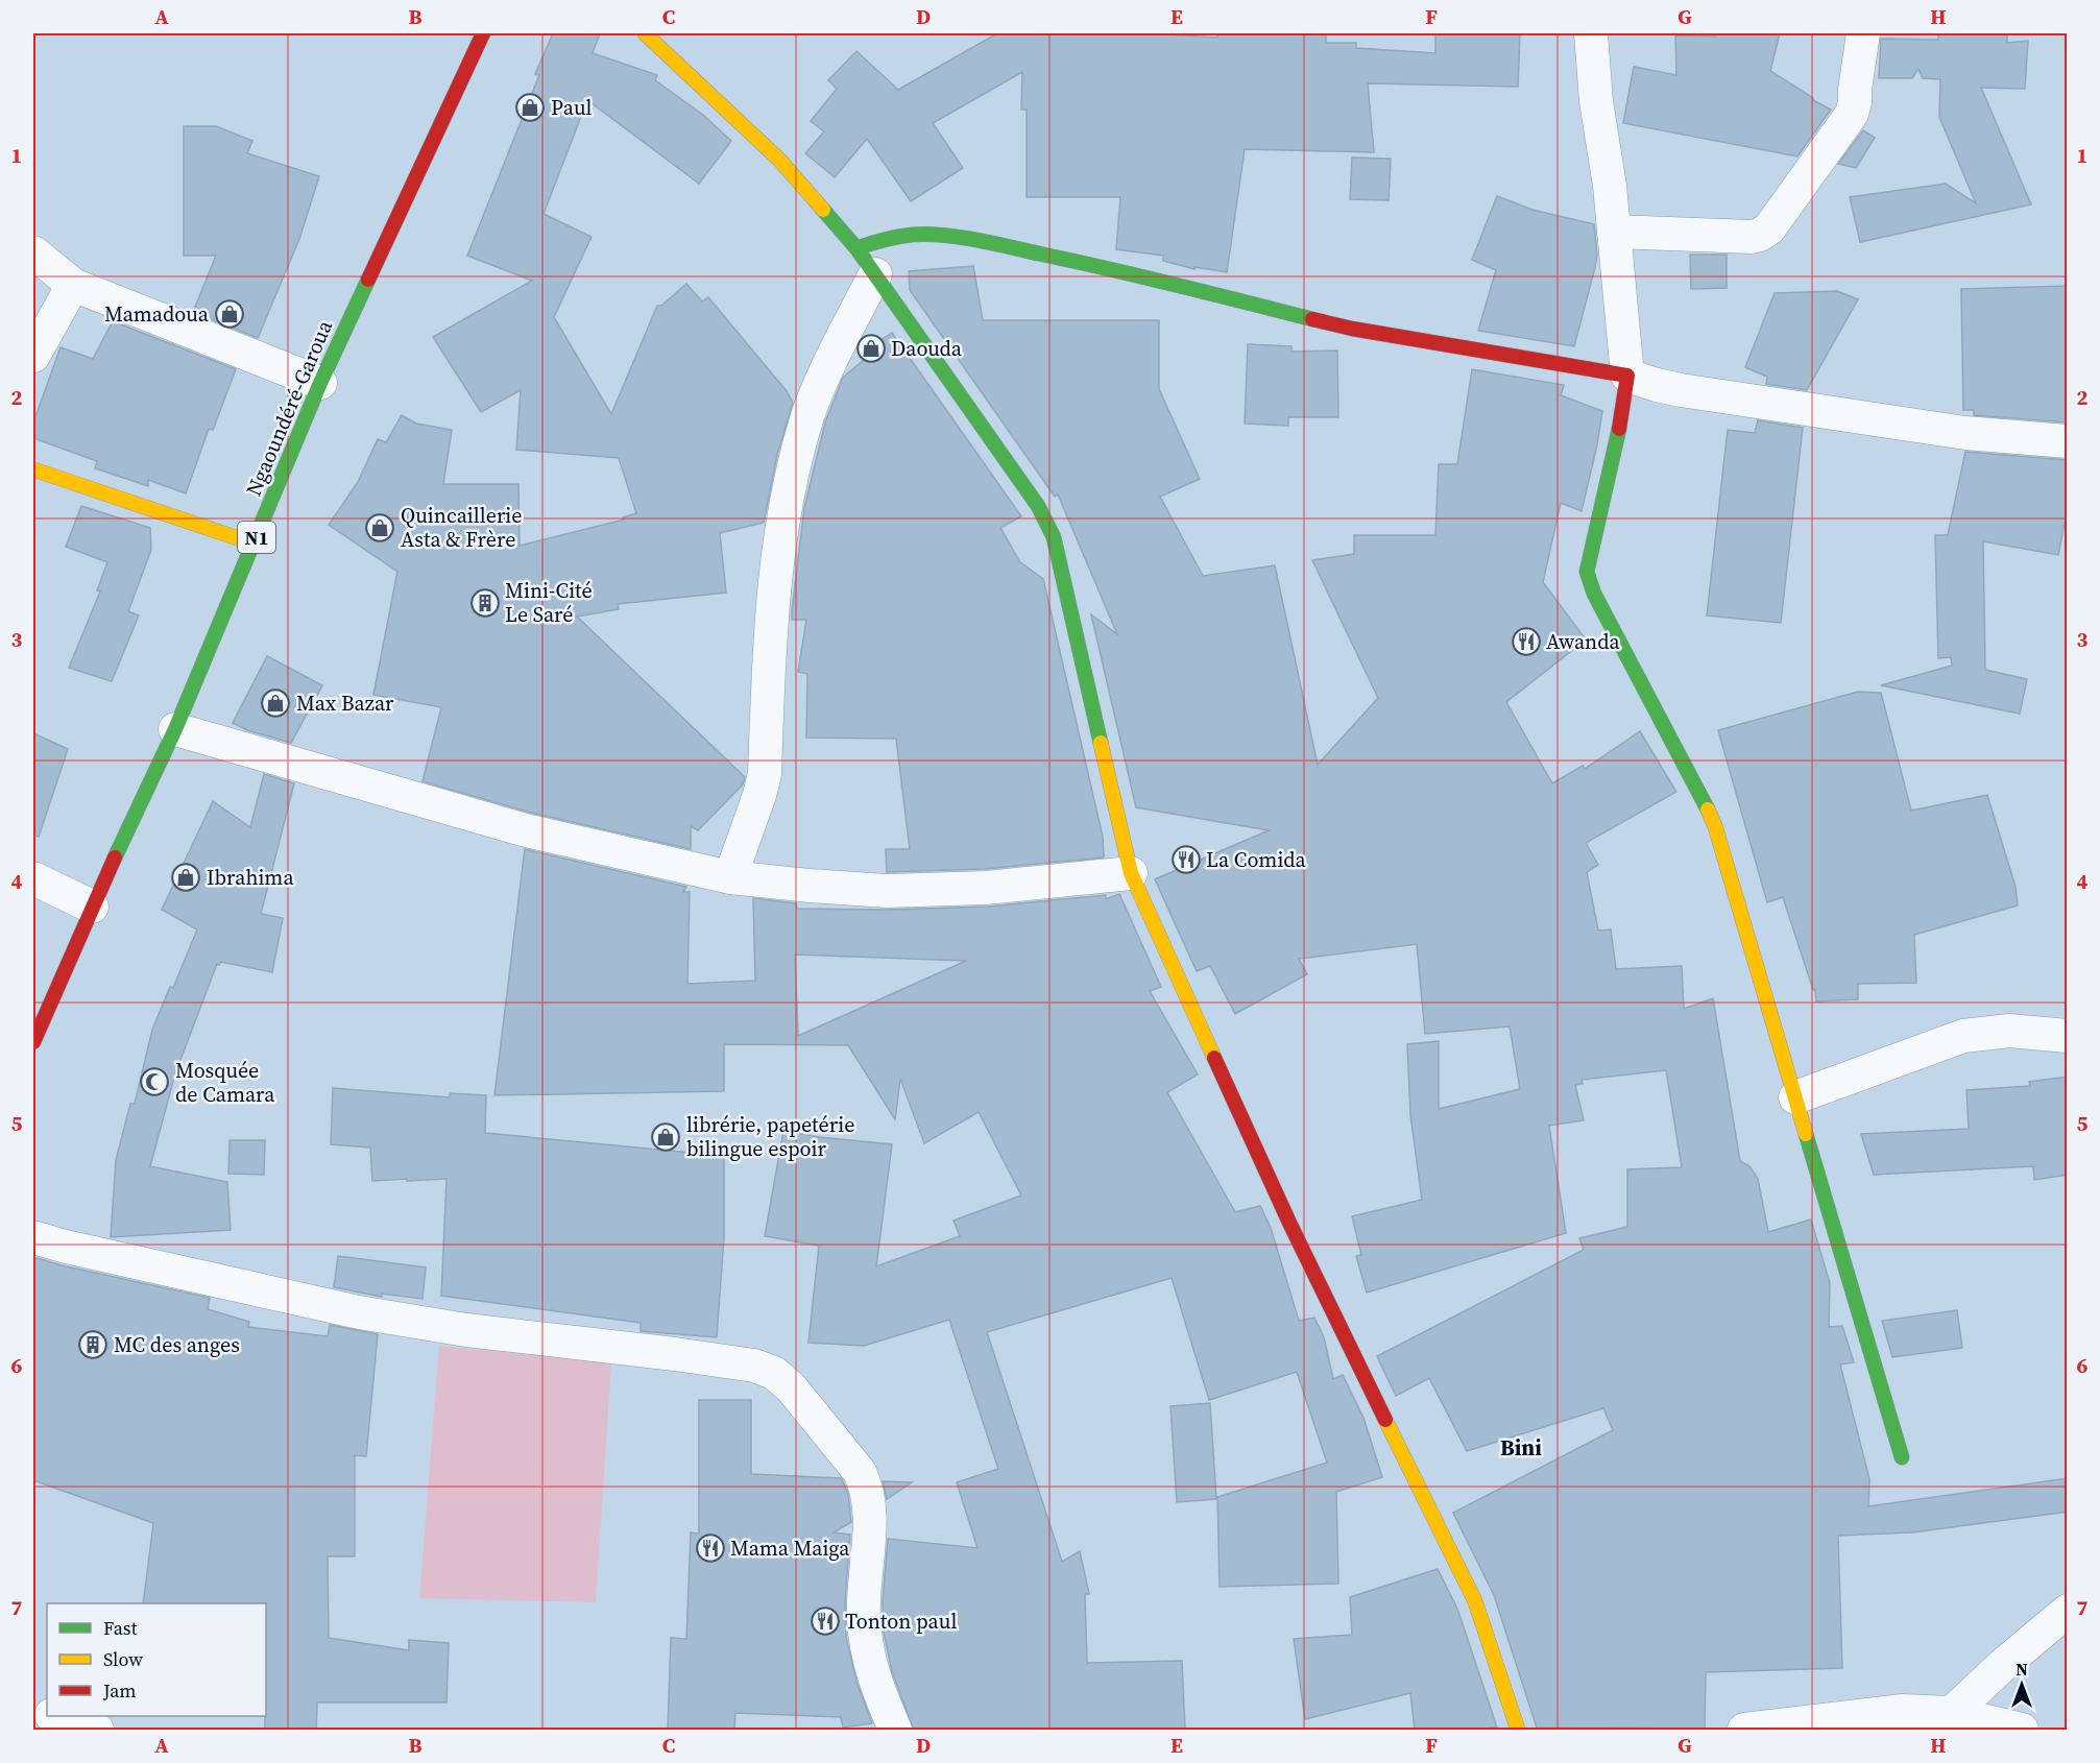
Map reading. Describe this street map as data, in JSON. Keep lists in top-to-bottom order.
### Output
{
  "streets": {
    "main road": ["Ngaoundéré-Garoua", "N1"]
  },
  "districts": ["Bini"],
  "places": {
    "shop": [
      "Paul",
      "Mamadoua",
      "Daouda",
      "Quincaillerie Asta & Frère",
      "Max Bazar",
      "Ibrahima",
      "librérie, papetérie bilingue espoir"
    ],
    "building": ["Mini-Cité Le Saré", "MC des anges"],
    "restaurant": [
      "Awanda",
      "La Comida",
      "Mama Maiga",
      "Tonton paul"
    ],
    "mosque": ["Mosquée de Camara"]
  },
  "legend": ["Fast", "Slow", "Jam"],
  "north": "top",
  "grid": {
    "columns": [
      "A",
      "B",
      "C",
      "D",
      "E",
      "F",
      "G",
      "H"
    ],
    "rows": [
      "1",
      "2",
      "3",
      "4",
      "5",
      "6",
      "7"
    ]
  }
}
